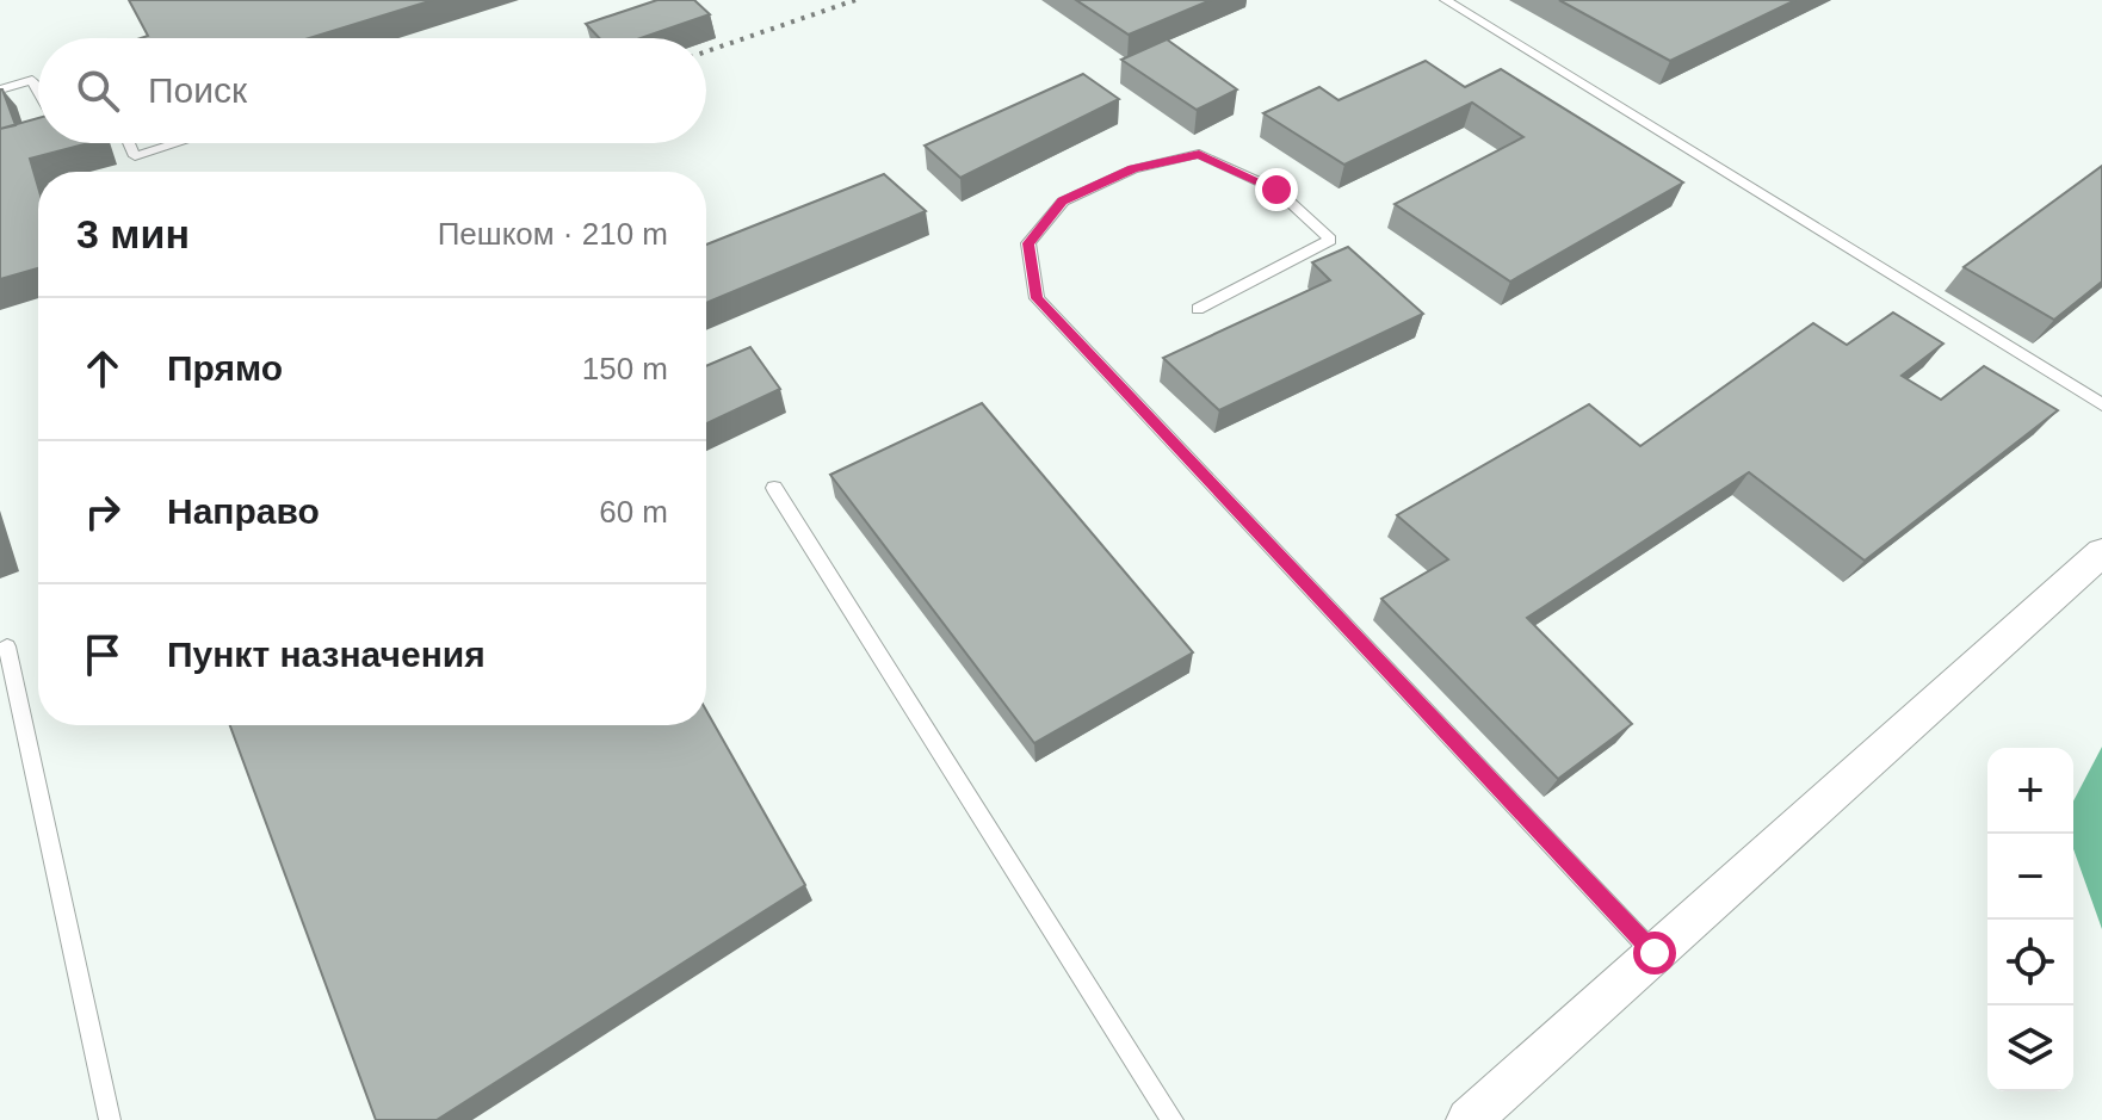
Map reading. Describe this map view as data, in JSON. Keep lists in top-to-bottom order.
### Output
{
  "page": {
    "search": "Поиск",
    "heading": ["3 мин", "Пешком · 210 m"],
    "list": [
      ["Прямо", "150 m"],
      ["Направо", "60 m"],
      "Пункт назначения"
    ],
    "map_buttons": ["+", "−"]
  }
}
